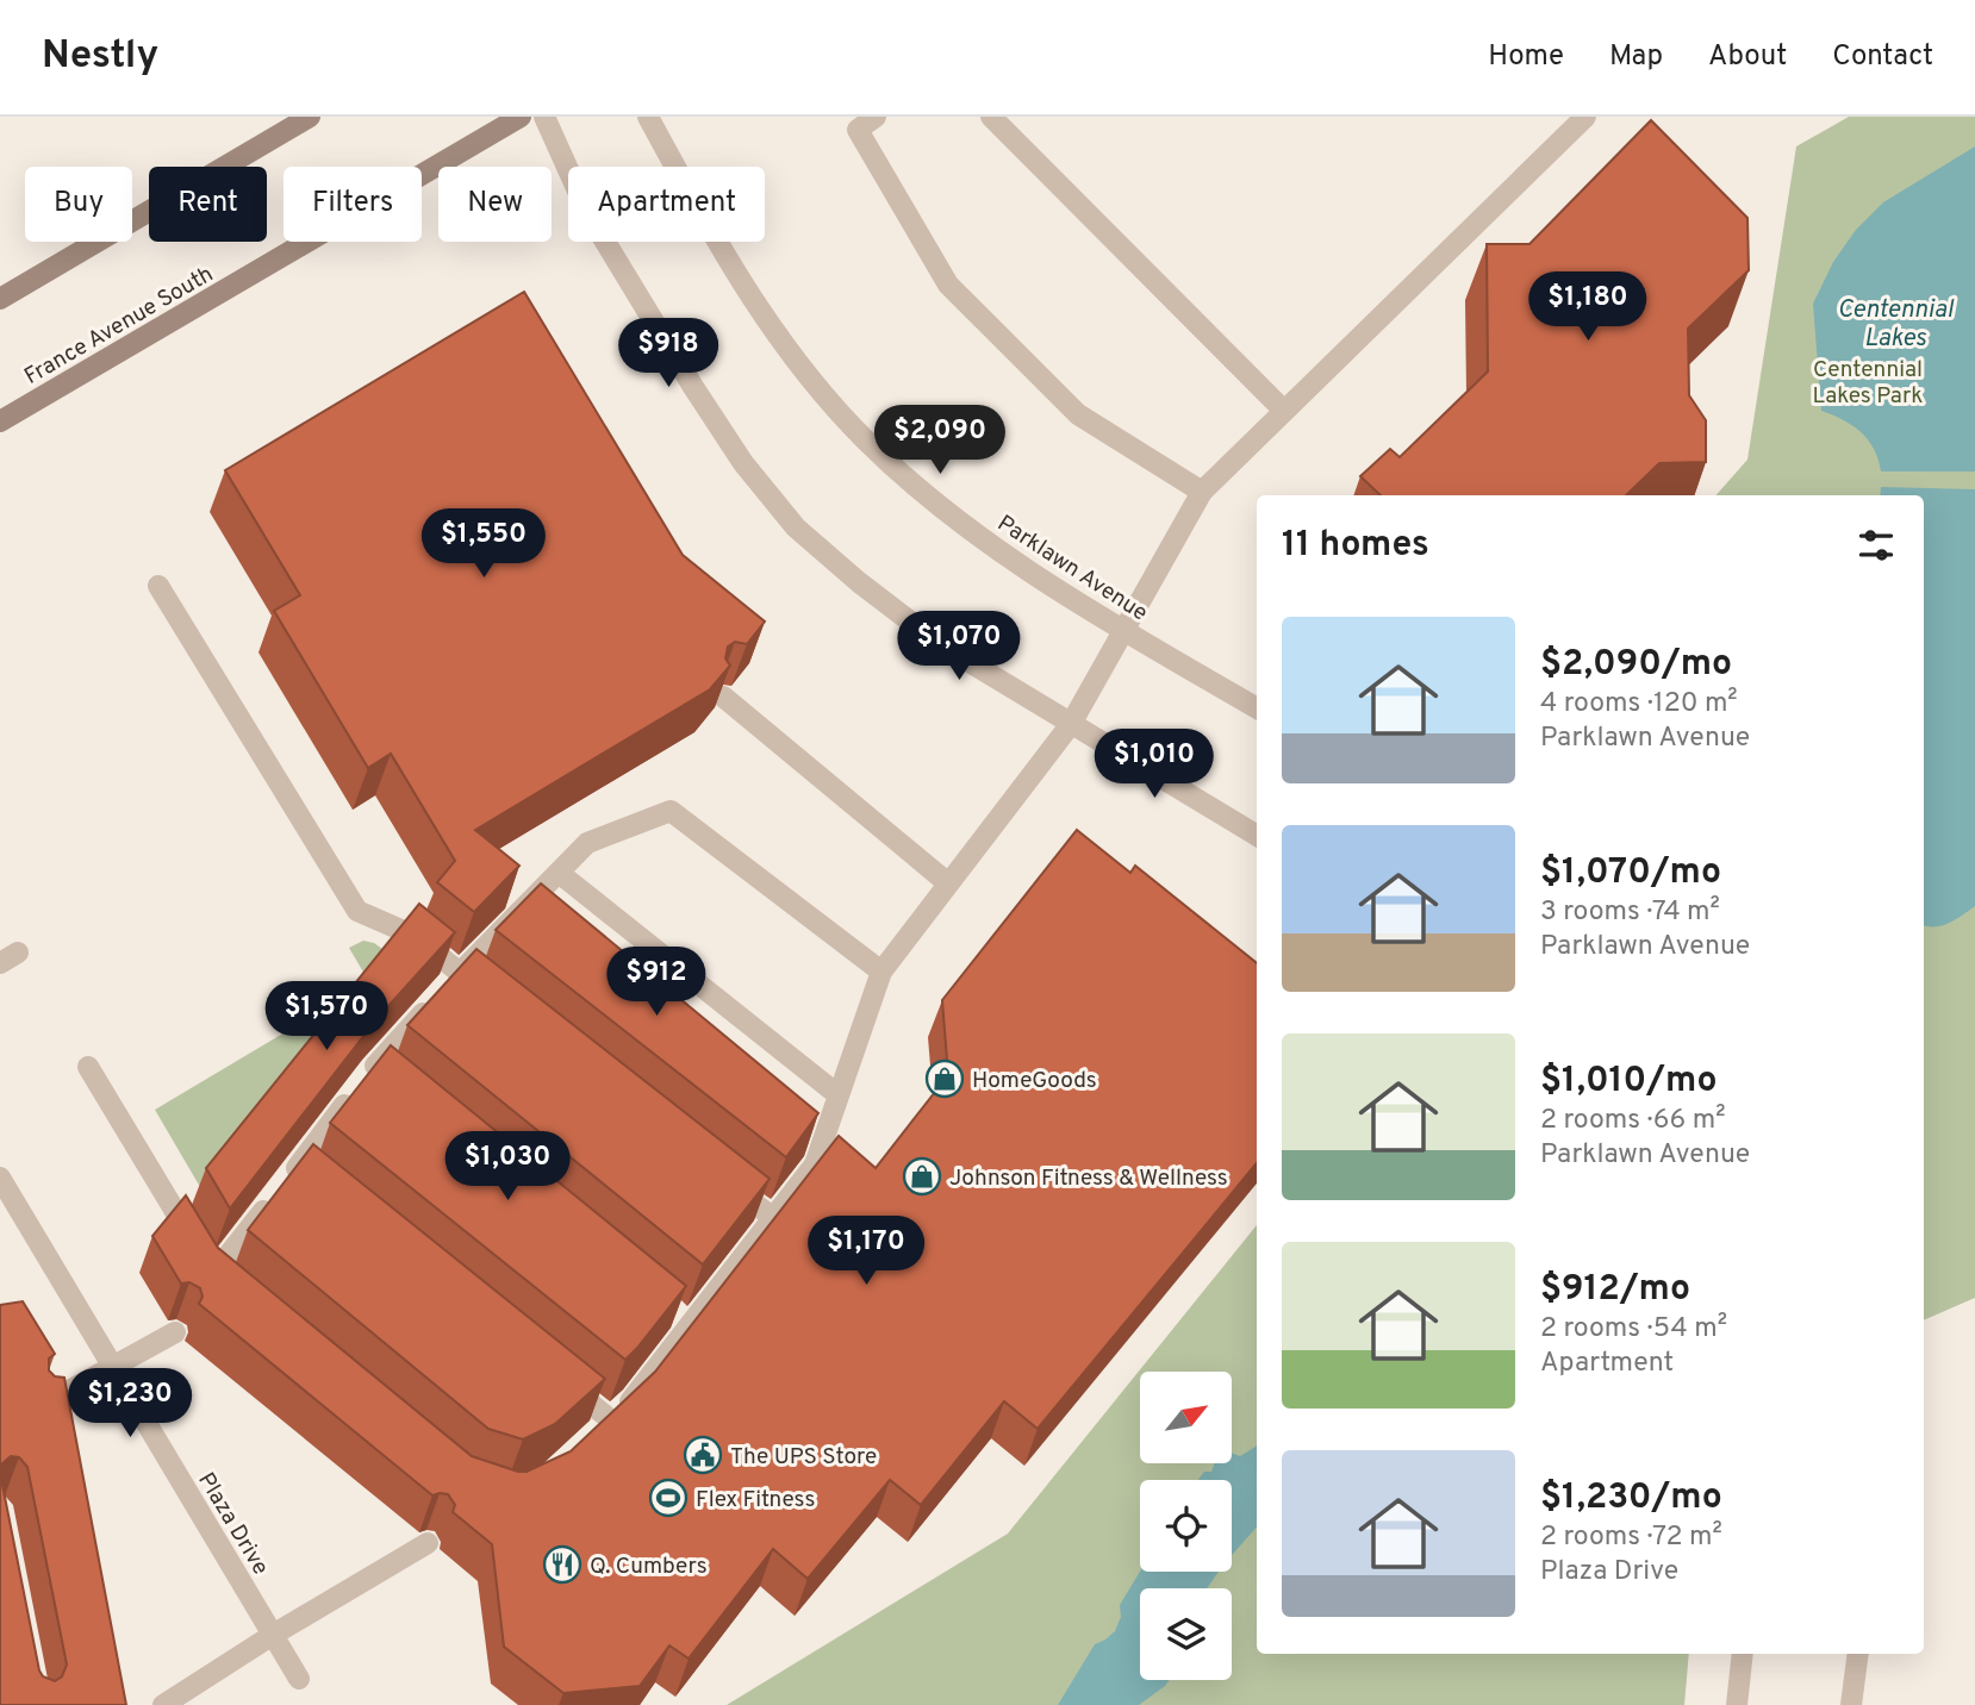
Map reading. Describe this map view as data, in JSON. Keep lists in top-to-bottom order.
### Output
{
  "streets": {
    "main road": ["France Avenue South"],
    "street": ["Parklawn Avenue", "Plaza Drive"]
  },
  "water": ["Centennial Lakes"],
  "parks": ["Centennial Lakes Park"],
  "places": {
    "shop": ["HomeGoods", "Johnson Fitness & Wellness"],
    "public building": ["The UPS Store"],
    "sports": ["Flex Fitness"],
    "restaurant": ["Q. Cumbers"]
  },
  "north": "top right",
  "page": {
    "header": "Nestly",
    "nav": [
      "Home",
      "Map",
      "About",
      "Contact"
    ],
    "chip": [
      "Buy",
      "Rent",
      "Filters",
      "New",
      "Apartment"
    ],
    "price": [
      "$1,180",
      "$918",
      "$2,090",
      "$1,550",
      "$1,070",
      "$1,010",
      "$912",
      "$1,570",
      "$1,030",
      "$1,170",
      "$1,230"
    ],
    "heading": "11 homes",
    "list": [
      {
        "name": "$2,090/mo",
        "note": "4 rooms · 120 m² · Parklawn Avenue"
      },
      {
        "name": "$1,070/mo",
        "note": "3 rooms · 74 m² · Parklawn Avenue"
      },
      {
        "name": "$1,010/mo",
        "note": "2 rooms · 66 m² · Parklawn Avenue"
      },
      {
        "name": "$912/mo",
        "note": "2 rooms · 54 m² · Apartment"
      },
      {
        "name": "$1,230/mo",
        "note": "2 rooms · 72 m² · Plaza Drive"
      }
    ]
  }
}
